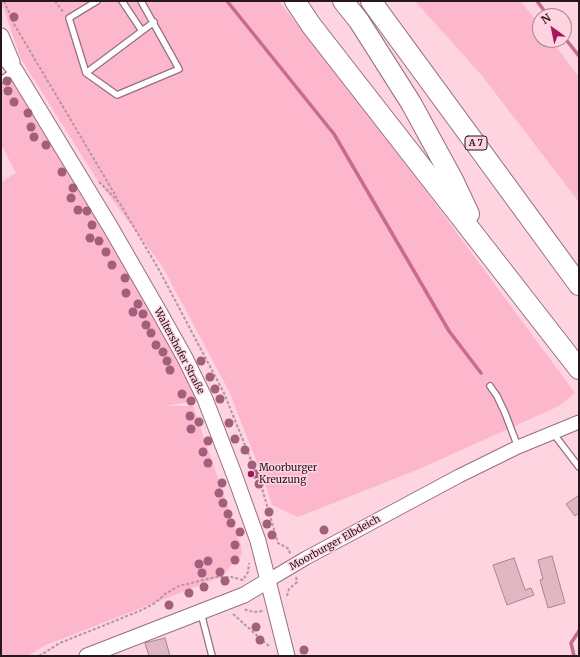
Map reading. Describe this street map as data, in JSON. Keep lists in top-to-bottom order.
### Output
{
  "streets": {
    "highway": ["A 7"],
    "main road": ["Waltershofer Straße", "Moorburger Elbdeich"]
  },
  "crossings": [
    ["Waltershofer Straße", "Moorburger Elbdeich"]
  ],
  "places": ["Moorburger Kreuzung"],
  "north": "top left"
}
